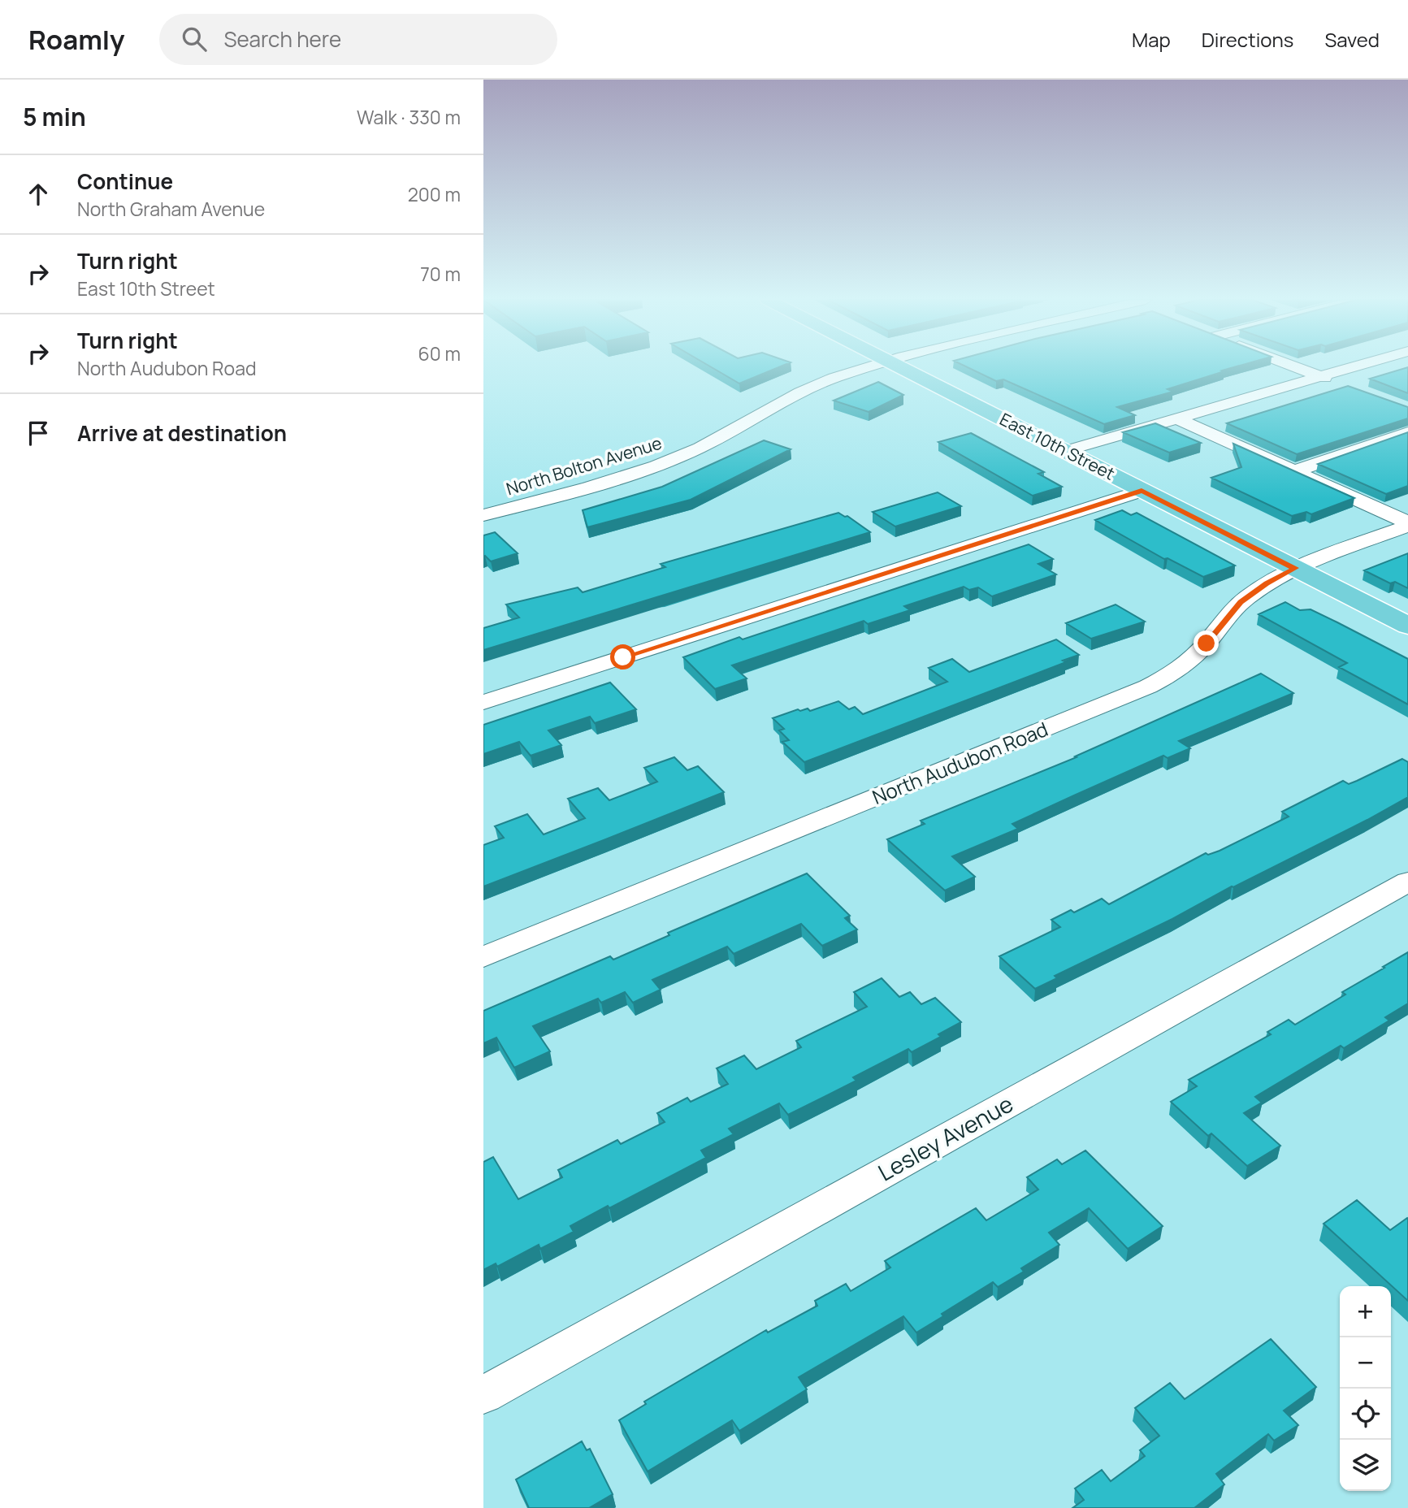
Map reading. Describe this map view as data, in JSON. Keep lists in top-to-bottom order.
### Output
{
  "streets": {
    "main road": ["East 10th Street"],
    "street": ["North Bolton Avenue", "North Audubon Road", "Lesley Avenue"]
  },
  "crossings": [
    ["East 10th Street", "North Audubon Road"]
  ],
  "page": {
    "header": "Roamly",
    "search": "Search here",
    "nav": ["Map", "Directions", "Saved"],
    "heading": ["5 min", "Walk · 330 m"],
    "list": [
      ["Continue", "North Graham Avenue", "200 m"],
      ["Turn right", "East 10th Street", "70 m"],
      ["Turn right", "North Audubon Road", "60 m"],
      "Arrive at destination"
    ],
    "map_buttons": ["+", "−"]
  }
}
